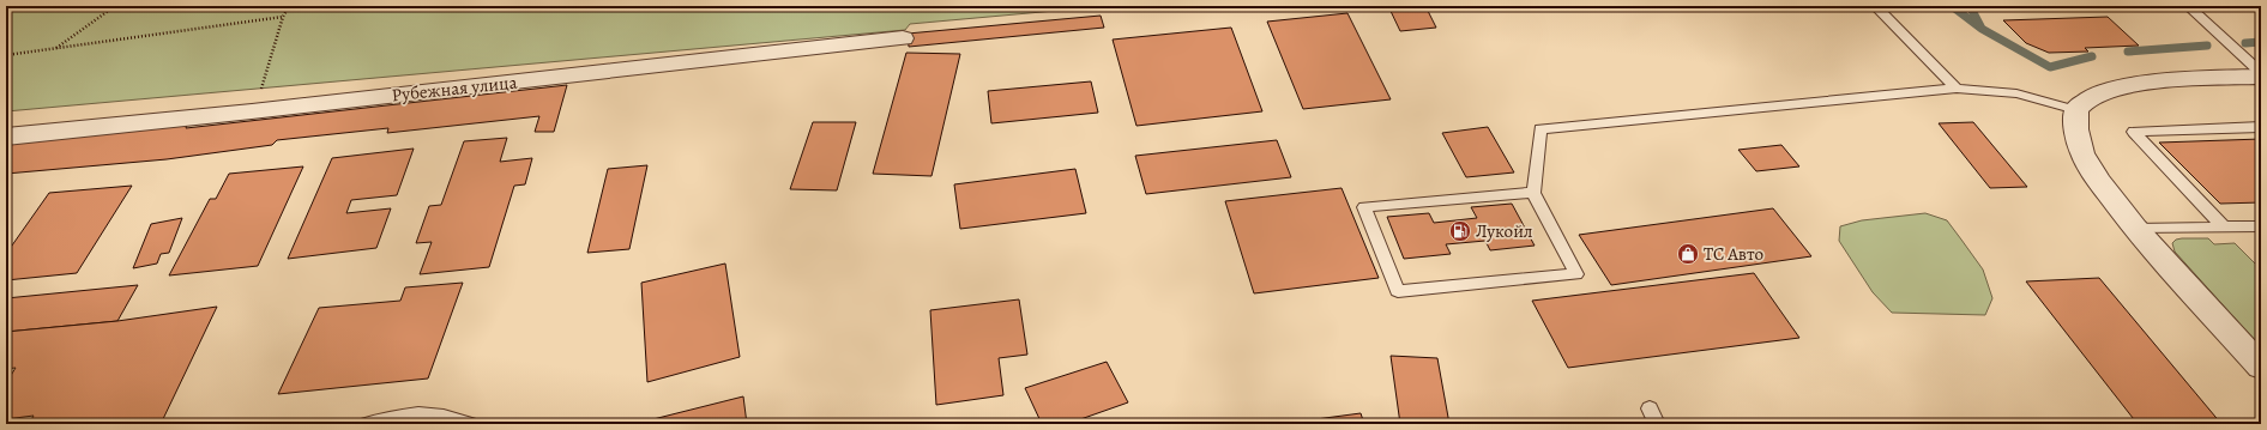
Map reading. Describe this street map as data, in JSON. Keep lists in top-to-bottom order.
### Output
{
  "streets": {
    "street": ["Рубежная улица"]
  },
  "places": {
    "fuel station": ["Лукойл"],
    "shop": ["ТС Авто"]
  }
}
